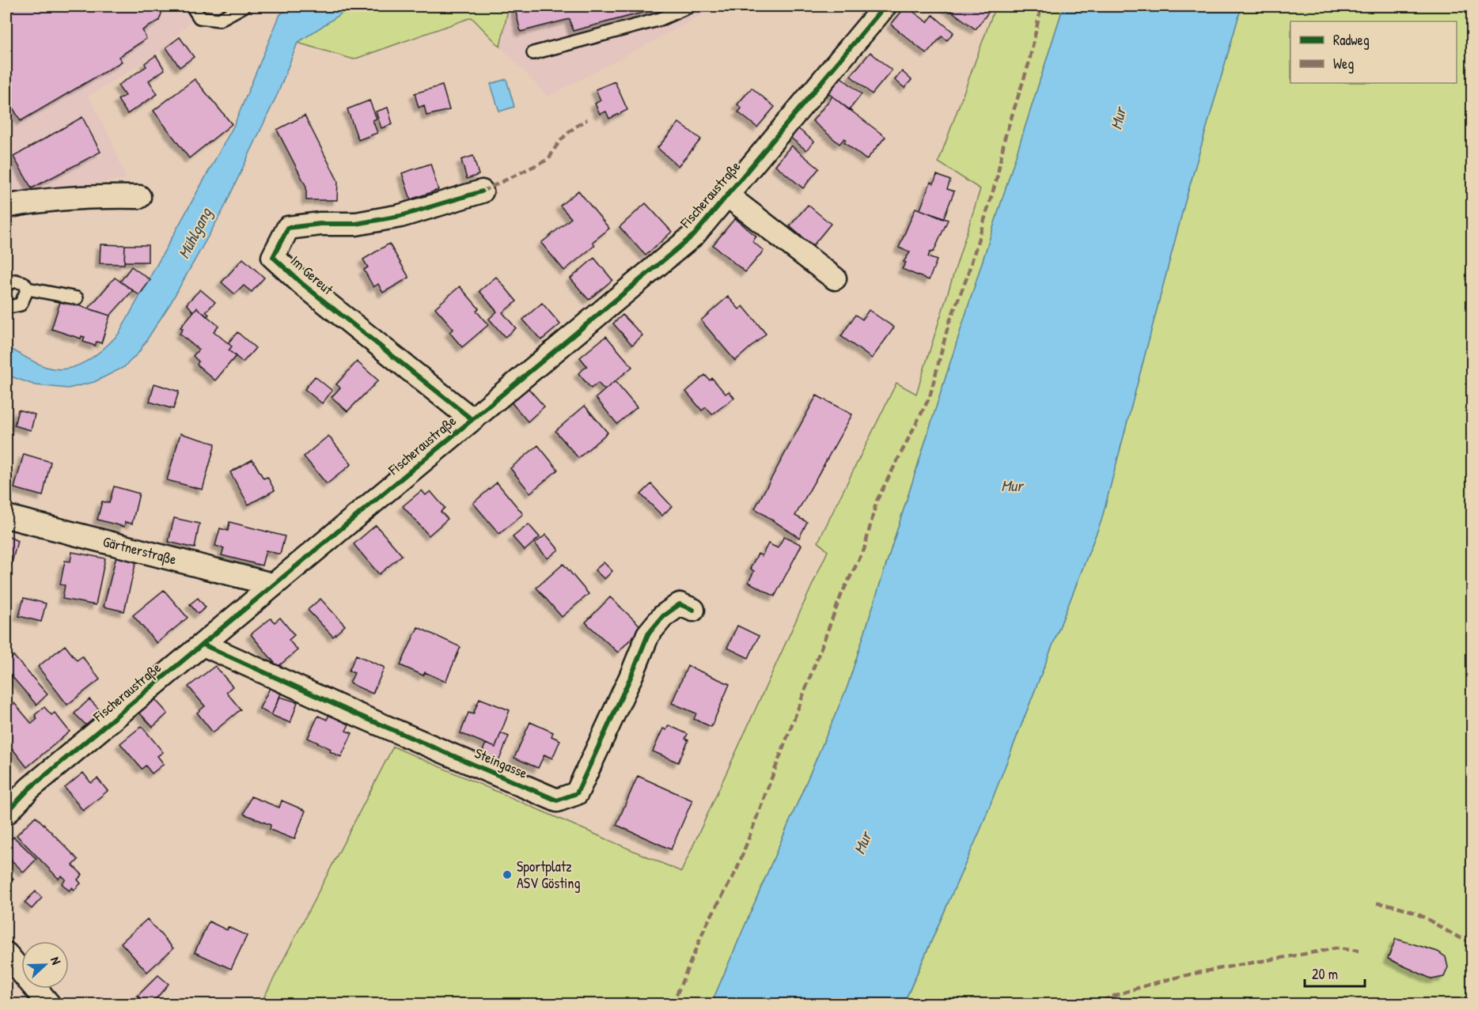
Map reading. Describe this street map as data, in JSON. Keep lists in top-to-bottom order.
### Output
{
  "streets": {
    "street": [
      "Fischeraustraße",
      "Im Gereut",
      "Gärtnerstraße",
      "Steingasse"
    ]
  },
  "crossings": [
    ["Fischeraustraße", "Im Gereut"],
    ["Fischeraustraße", "Gärtnerstraße"],
    ["Fischeraustraße", "Steingasse"]
  ],
  "water": ["Mur", "Mühlgang"],
  "places": ["Sportplatz ASV Gösting"],
  "legend": ["Radweg", "Weg"],
  "scale_bar": "20 m",
  "north": "right"
}
